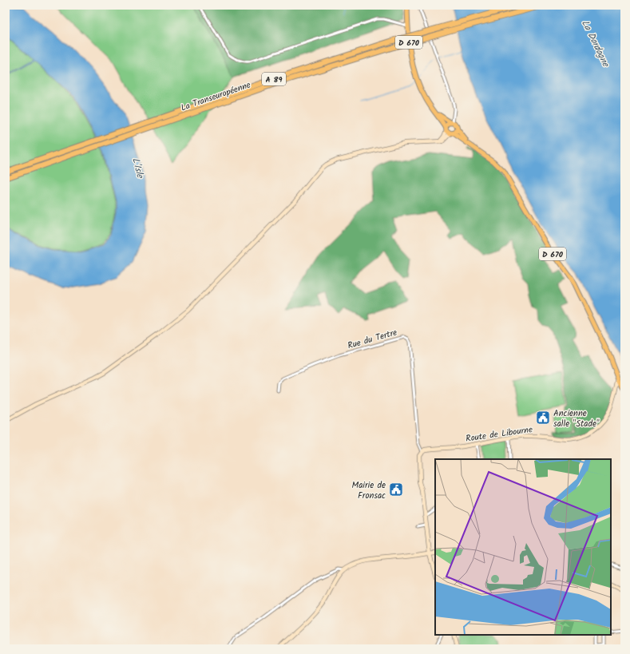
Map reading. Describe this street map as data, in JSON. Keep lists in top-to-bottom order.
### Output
{
  "streets": {
    "highway": ["A 89", "La Transeuropéenne"],
    "main road": ["D 670"],
    "street": ["Rue du Tertre", "Route de Libourne"]
  },
  "crossings": [
    ["D 670", "Route de Libourne"],
    ["Rue du Tertre", "Route de Libourne"]
  ],
  "water": ["La Dordogne", "L'Isle"],
  "places": {
    "public building": ["Ancienne salle \"Stade\"", "Mairie de Fronsac"]
  }
}
